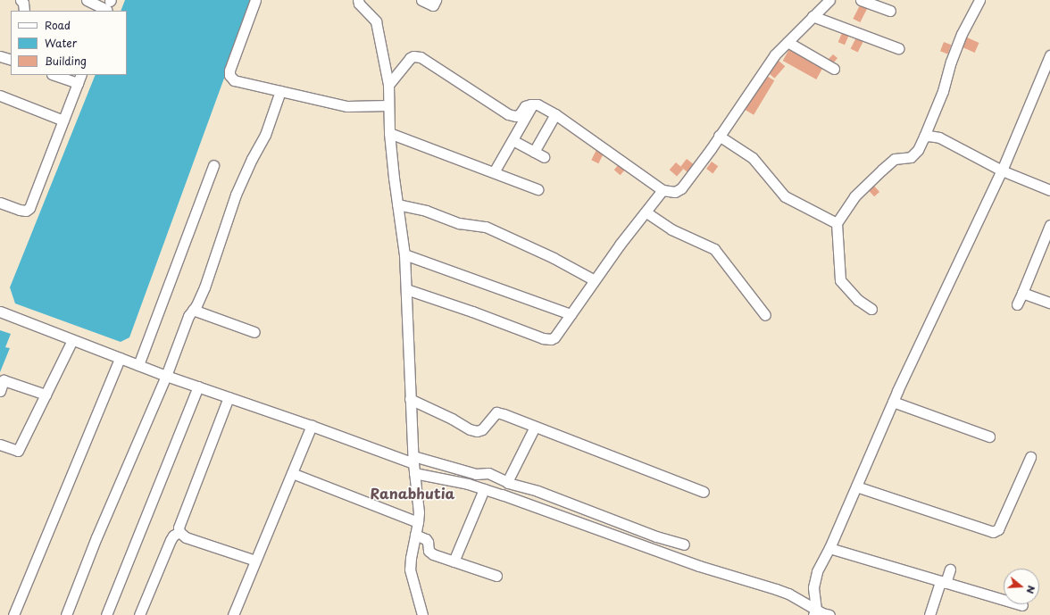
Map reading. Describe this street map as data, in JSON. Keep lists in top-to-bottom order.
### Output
{
  "districts": ["Ranabhutia"],
  "legend": ["Road", "Water", "Building"],
  "north": "right"
}
